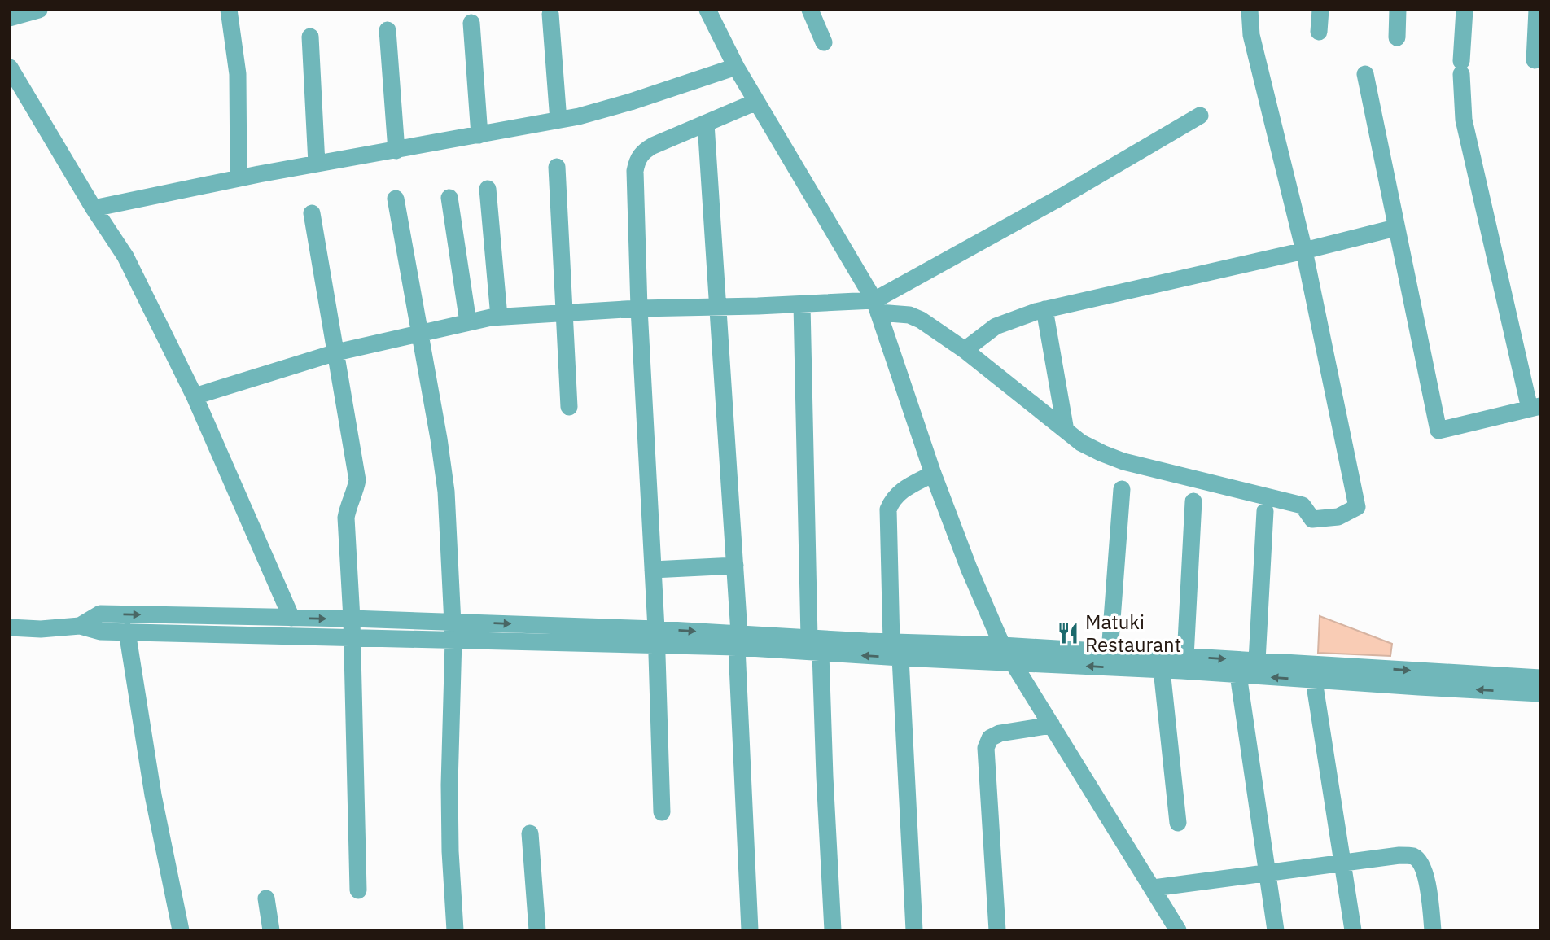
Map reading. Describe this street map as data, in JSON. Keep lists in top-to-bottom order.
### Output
{
  "places": {
    "restaurant": ["Matuki Restaurant"]
  }
}
